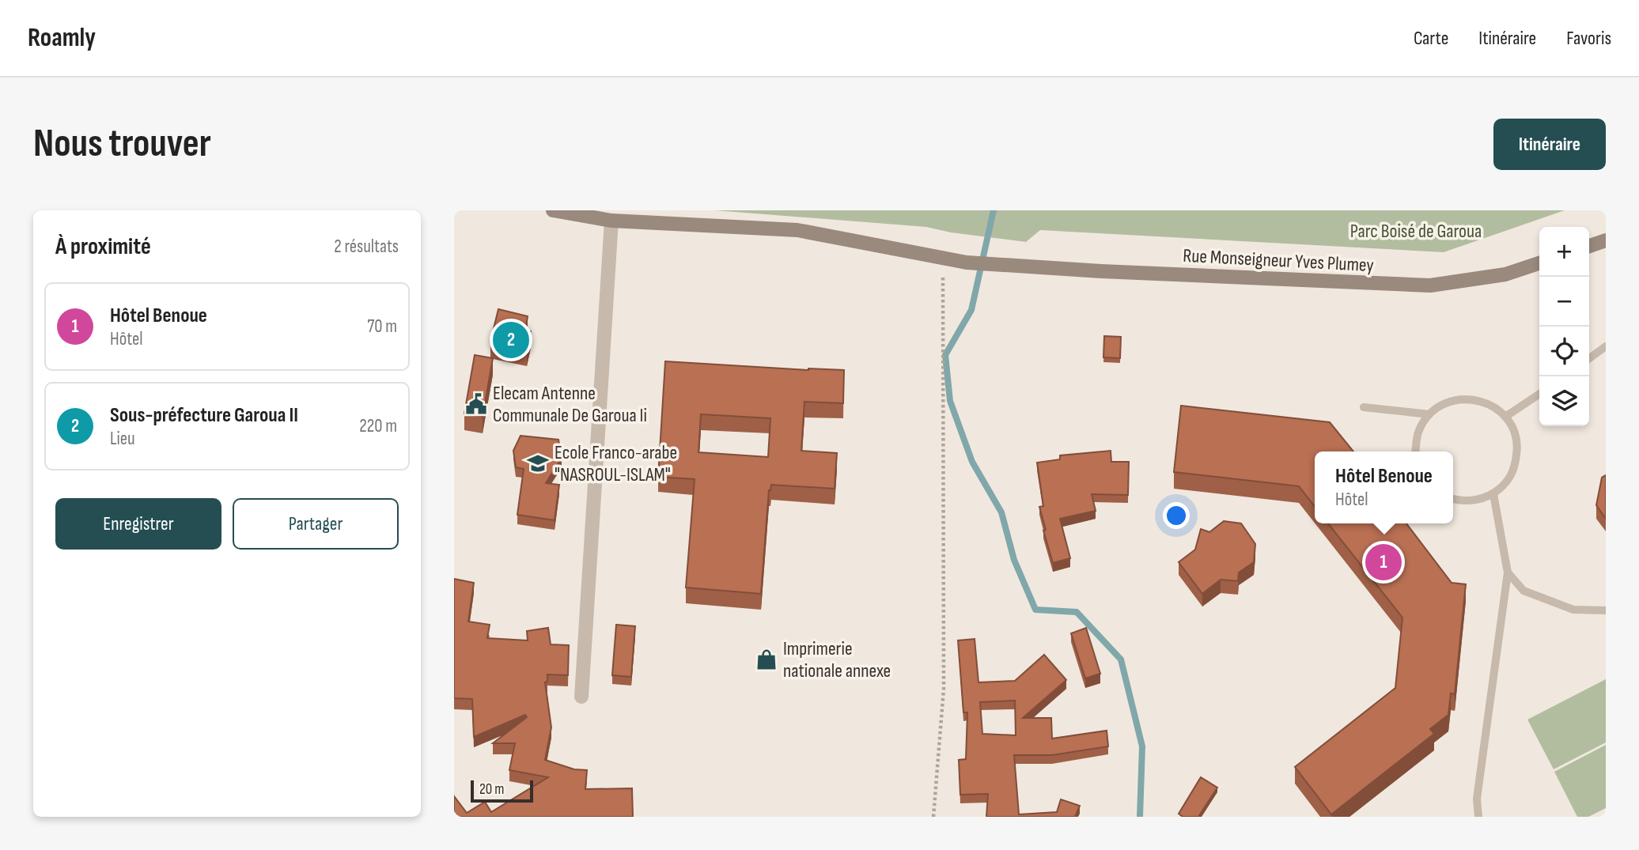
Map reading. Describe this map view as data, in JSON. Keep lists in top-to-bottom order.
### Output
{
  "streets": {
    "main road": ["Rue Monseigneur Yves Plumey"]
  },
  "parks": ["Parc Boisé de Garoua"],
  "places": {
    "public building": ["Elecam Antenne Communale De Garoua Ii"],
    "school or university": ["Ecole Franco-arabe \"NASROUL-ISLAM\""],
    "shop": ["Imprimerie nationale annexe"]
  },
  "scale_bar": "20 m",
  "page": {
    "header": "Roamly",
    "nav": ["Carte", "Itinéraire", "Favoris"],
    "buttons": [
      "Itinéraire",
      ["Enregistrer", "Partager"]
    ],
    "title": "Nous trouver",
    "heading": ["À proximité", "2 résultats"],
    "map_buttons": ["+", "−"],
    "list": [
      {
        "mark": "1",
        "name": "Hôtel Benoue",
        "note": "Hôtel",
        "value": "70 m"
      },
      {
        "mark": "2",
        "name": "Sous-préfecture Garoua II",
        "note": "Lieu",
        "value": "220 m"
      }
    ],
    "pins": ["2", "1"],
    "popup": ["Hôtel Benoue", "Hôtel"],
    "scale": "20 m"
  }
}
